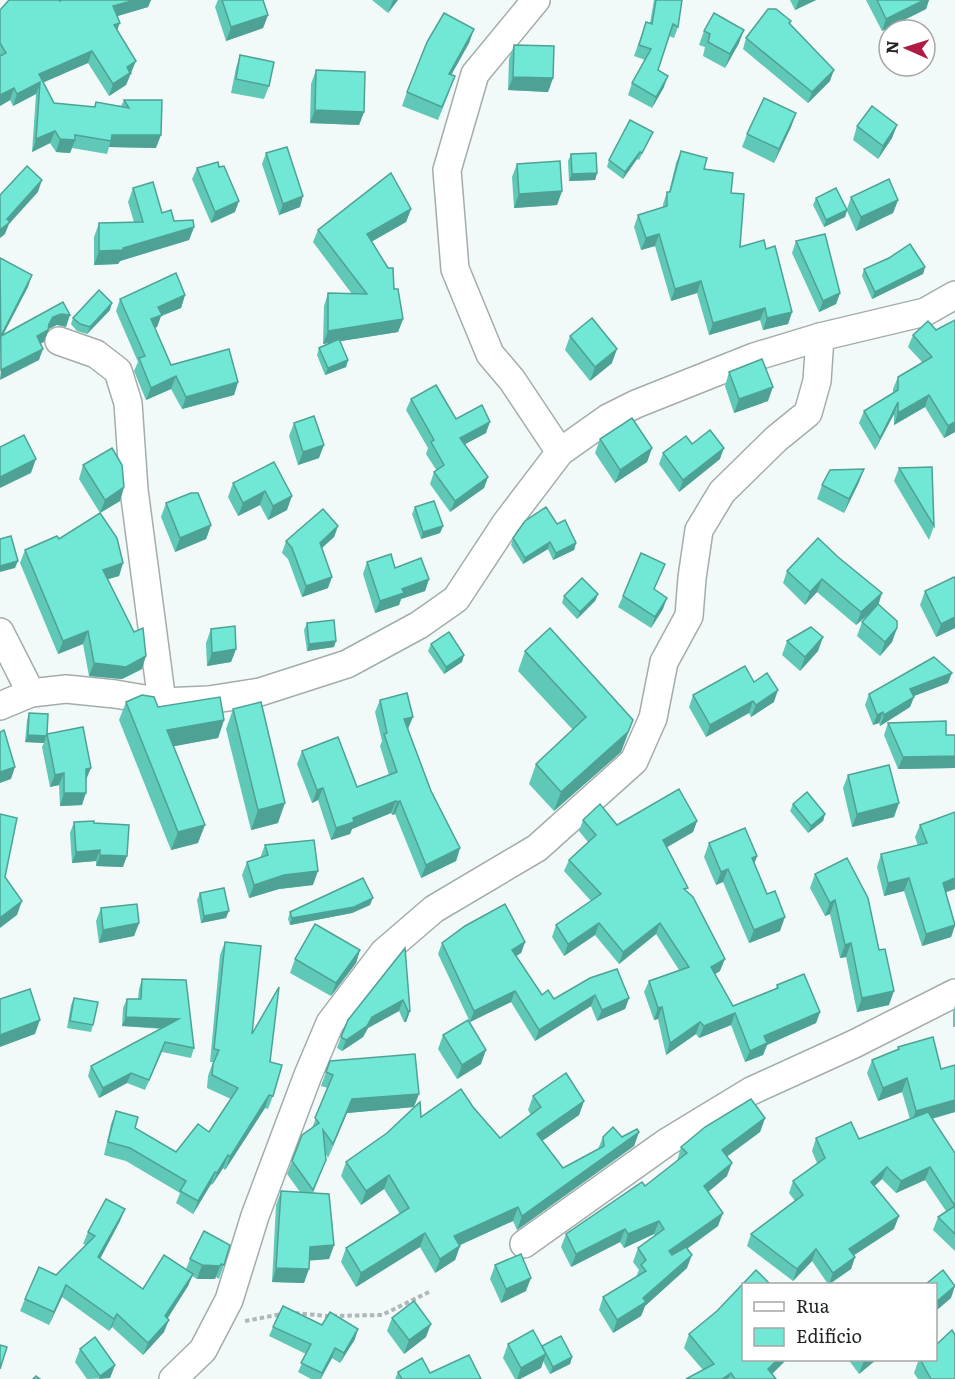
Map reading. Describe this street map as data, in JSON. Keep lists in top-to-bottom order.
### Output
{
  "legend": ["Rua", "Edifício"],
  "north": "left"
}
